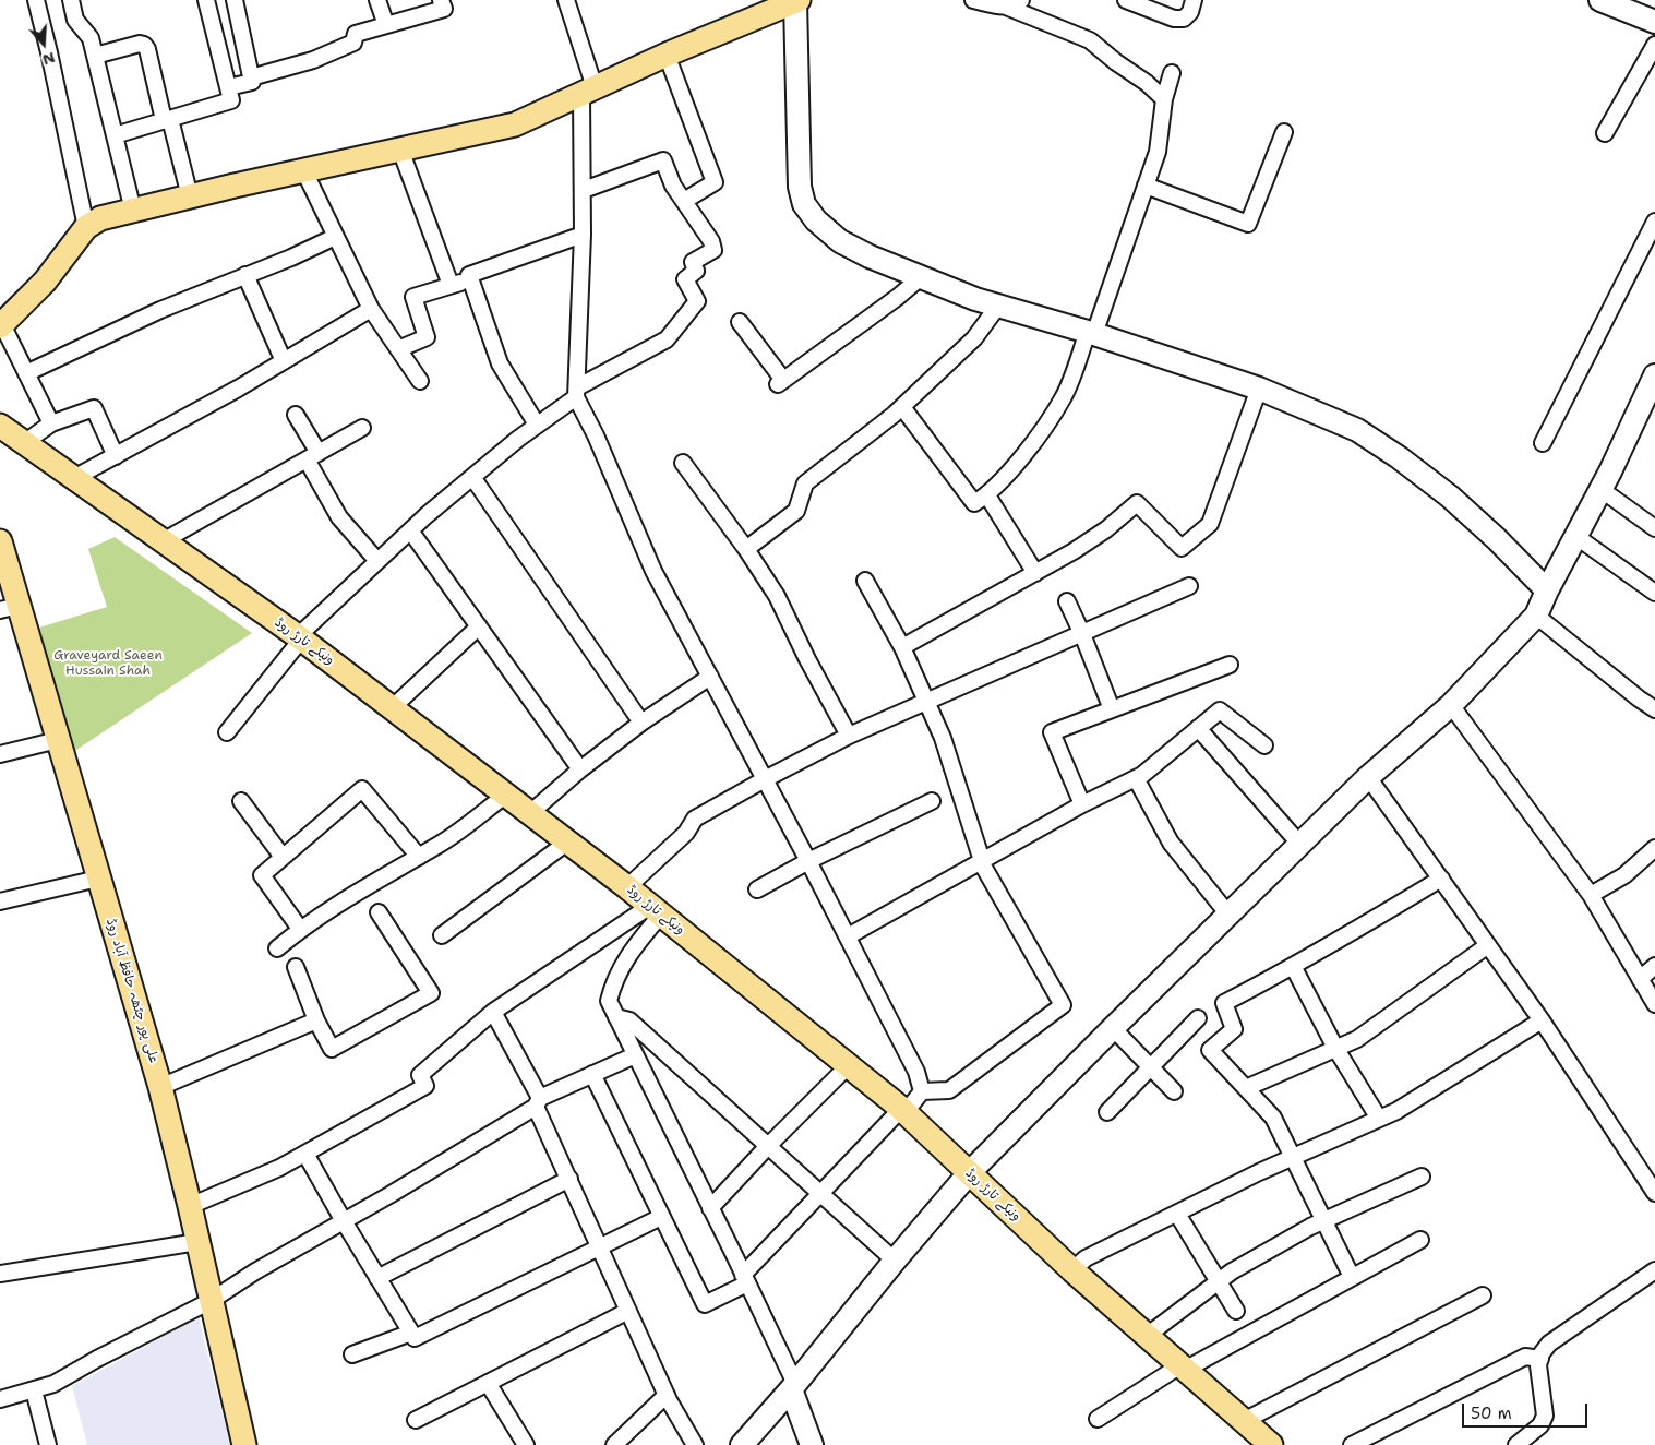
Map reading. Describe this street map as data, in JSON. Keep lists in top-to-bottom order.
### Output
{
  "streets": {
    "main road": ["ونیکے تارڑ روڈ", "علی پور چٹھہ حافظ آباد روڈ"]
  },
  "parks": ["Graveyard Saeen Hussain Shah"],
  "scale_bar": "50 m",
  "north": "bottom"
}
